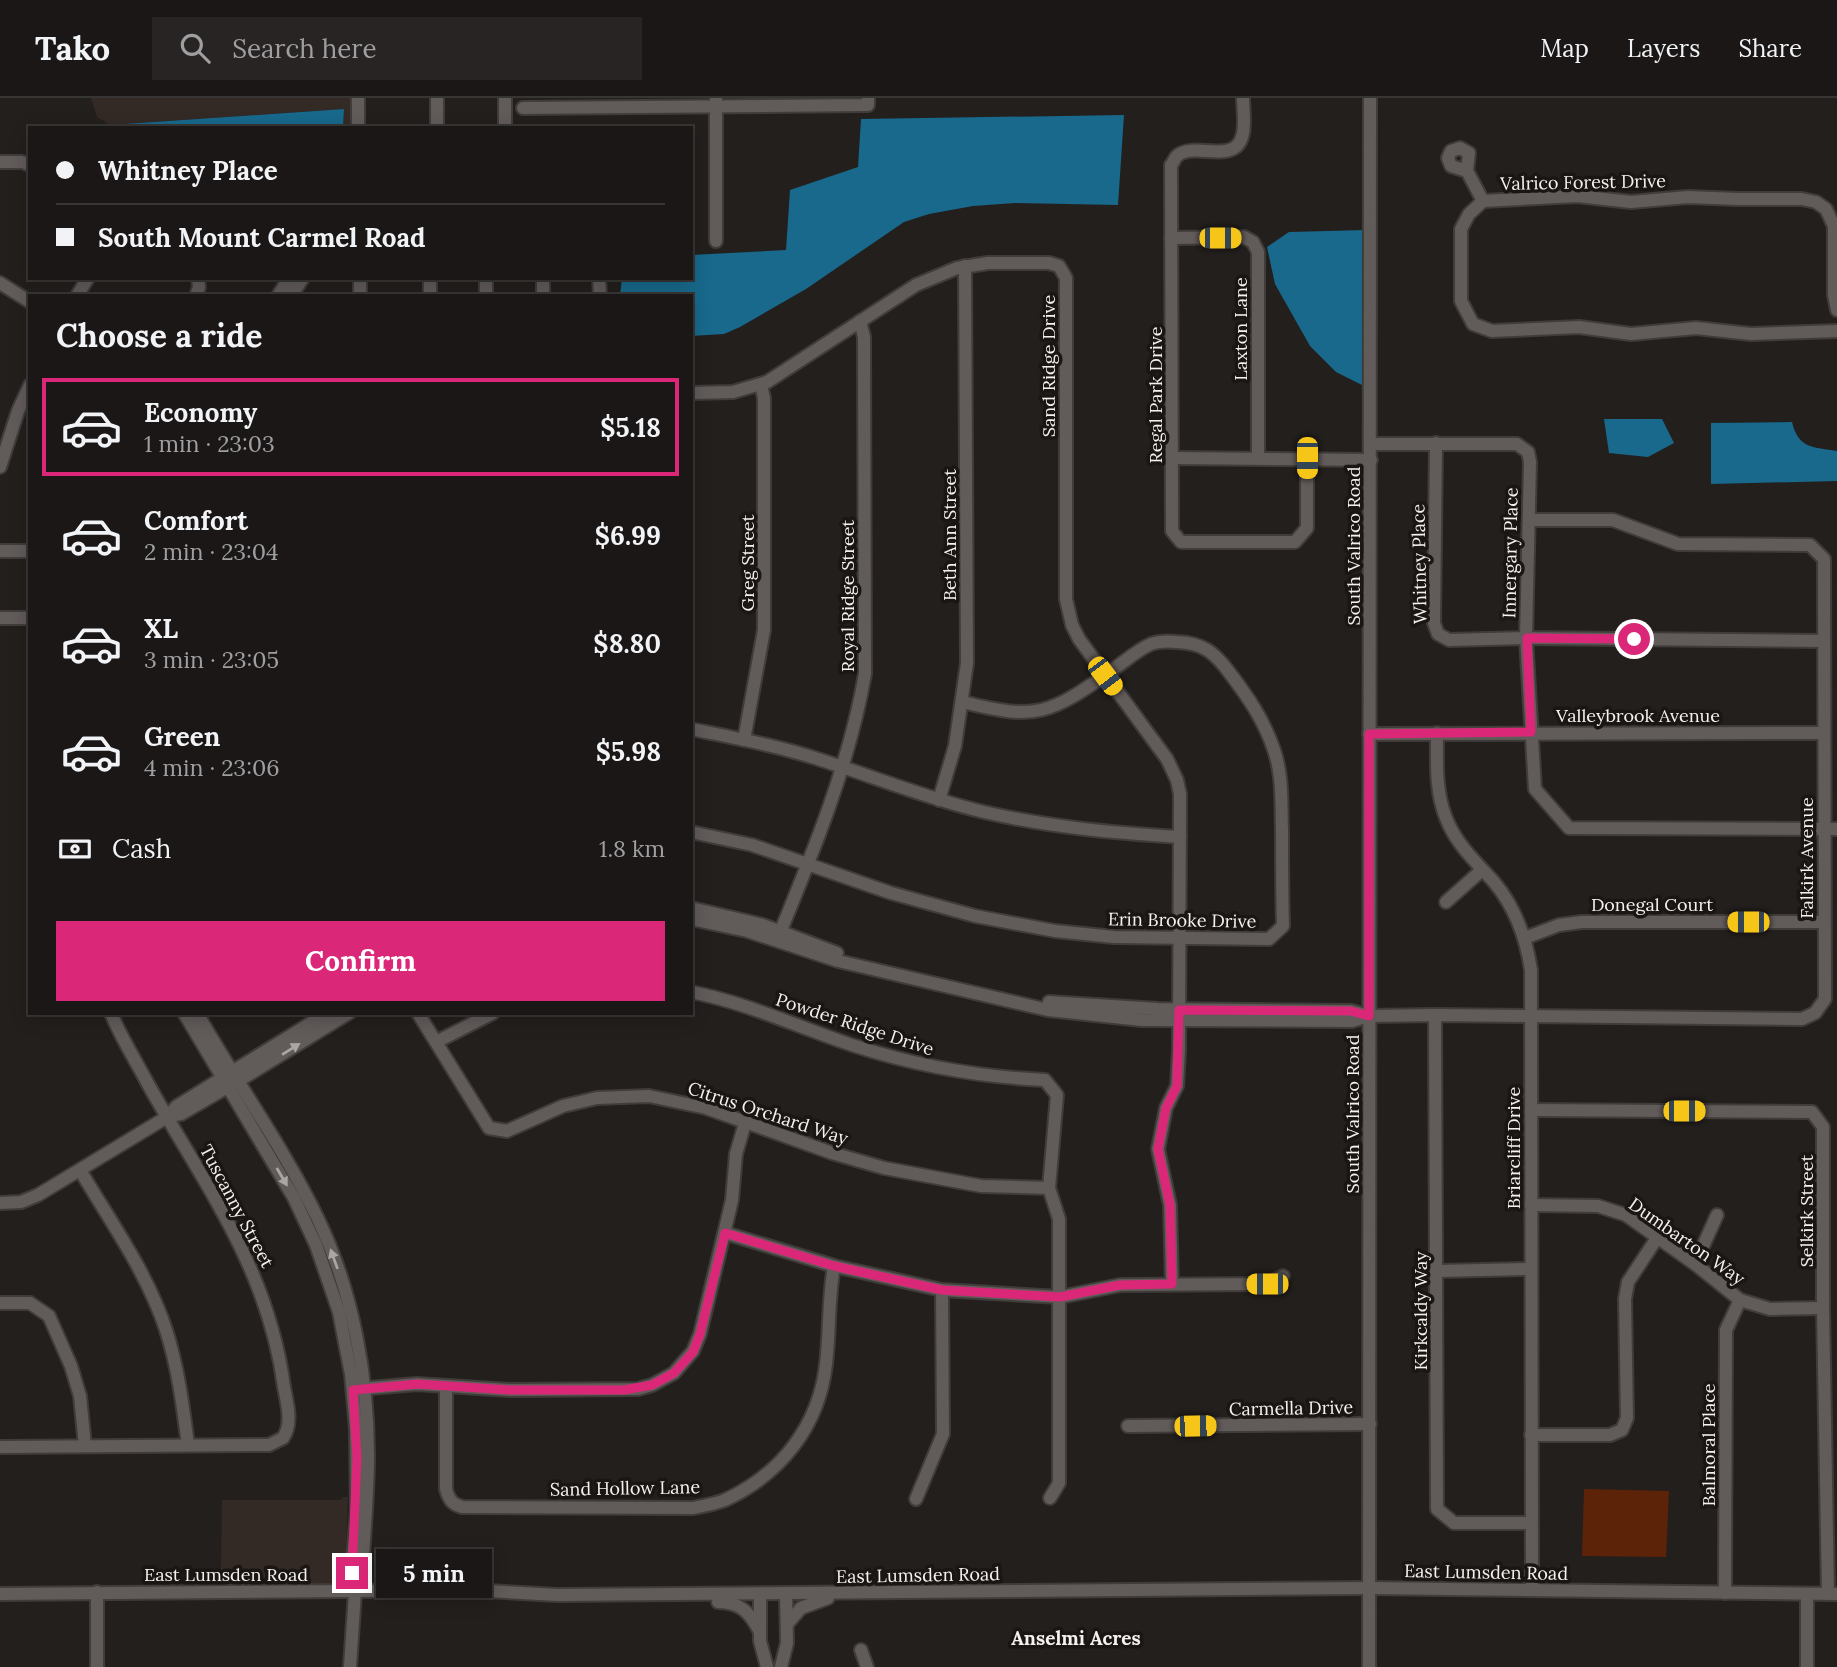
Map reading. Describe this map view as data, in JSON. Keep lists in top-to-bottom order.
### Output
{
  "streets": {
    "street": [
      "Valrico Forest Drive",
      "Laxton Lane",
      "Sand Ridge Drive",
      "Regal Park Drive",
      "Beth Ann Street",
      "South Valrico Road",
      "Innergary Place",
      "Greg Street",
      "Whitney Place",
      "Royal Ridge Street",
      "Valleybrook Avenue",
      "Falkirk Avenue",
      "Donegal Court",
      "Erin Brooke Drive",
      "Powder Ridge Drive",
      "Citrus Orchard Way",
      "Briarcliff Drive",
      "Tuscanny Street",
      "Selkirk Street",
      "Dumbarton Way",
      "Kirkcaldy Way",
      "Carmella Drive",
      "Balmoral Place",
      "Sand Hollow Lane",
      "East Lumsden Road"
    ]
  },
  "crossings": [
    ["Laxton Lane", "Regal Park Drive"],
    ["Sand Ridge Drive", "Beth Ann Street"],
    ["Sand Ridge Drive", "Greg Street"],
    ["Sand Ridge Drive", "Royal Ridge Street"],
    ["Sand Ridge Drive", "Falkirk Avenue"],
    ["Sand Ridge Drive", "Erin Brooke Drive"],
    ["Beth Ann Street", "Erin Brooke Drive"],
    ["South Valrico Road", "Innergary Place"],
    ["South Valrico Road", "Valleybrook Avenue"],
    ["South Valrico Road", "Falkirk Avenue"],
    ["South Valrico Road", "Carmella Drive"],
    ["South Valrico Road", "East Lumsden Road"],
    ["Innergary Place", "Whitney Place"],
    ["Innergary Place", "Valleybrook Avenue"],
    ["Innergary Place", "Falkirk Avenue"],
    ["Whitney Place", "Falkirk Avenue"],
    ["Royal Ridge Street", "Falkirk Avenue"],
    ["Royal Ridge Street", "Erin Brooke Drive"],
    ["Valleybrook Avenue", "Falkirk Avenue"],
    ["Valleybrook Avenue", "Briarcliff Drive"],
    ["Falkirk Avenue", "Donegal Court"],
    ["Falkirk Avenue", "Briarcliff Drive"],
    ["Falkirk Avenue", "Kirkcaldy Way"],
    ["Donegal Court", "Briarcliff Drive"],
    ["Powder Ridge Drive", "Citrus Orchard Way"],
    ["Briarcliff Drive", "Selkirk Street"],
    ["Briarcliff Drive", "Dumbarton Way"],
    ["Briarcliff Drive", "Kirkcaldy Way"],
    ["Briarcliff Drive", "East Lumsden Road"],
    ["Selkirk Street", "Dumbarton Way"],
    ["Selkirk Street", "East Lumsden Road"],
    ["Dumbarton Way", "Balmoral Place"],
    ["Balmoral Place", "East Lumsden Road"]
  ],
  "districts": ["Anselmi Acres"],
  "page": {
    "header": "Tako",
    "search": "Search here",
    "nav": ["Map", "Layers", "Share"],
    "banner": ["Whitney Place", "South Mount Carmel Road"],
    "heading": "Choose a ride",
    "list": [
      {
        "name": "Economy",
        "note": "1 min · 23:03",
        "value": "$5.18"
      },
      {
        "name": "Comfort",
        "note": "2 min · 23:04",
        "value": "$6.99"
      },
      {
        "name": "XL",
        "note": "3 min · 23:05",
        "value": "$8.80"
      },
      {
        "name": "Green",
        "note": "4 min · 23:06",
        "value": "$5.98"
      }
    ],
    "pay": ["Cash", "1.8 km"],
    "buttons": "Confirm",
    "bubble": "5 min"
  }
}
